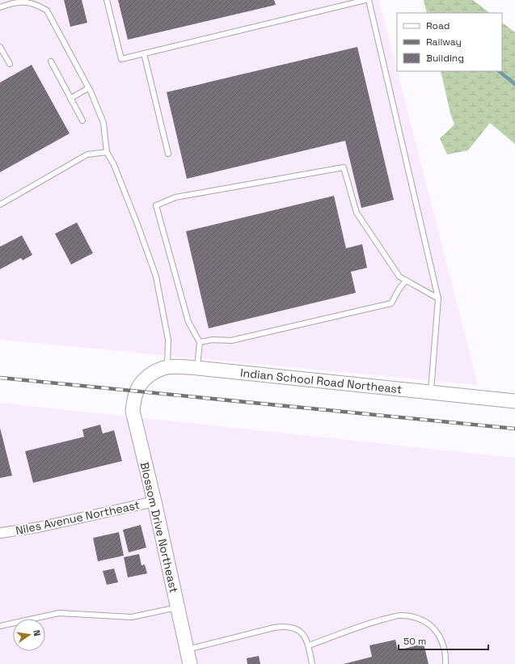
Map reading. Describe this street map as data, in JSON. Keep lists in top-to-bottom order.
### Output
{
  "streets": {
    "street": ["Indian School Road Northeast", "Niles Avenue Northeast", "Blossom Drive Northeast"]
  },
  "crossings": [
    ["Indian School Road Northeast", "Blossom Drive Northeast"],
    ["Niles Avenue Northeast", "Blossom Drive Northeast"]
  ],
  "legend": ["Road", "Railway", "Building"],
  "scale_bar": "50 m",
  "north": "right"
}
